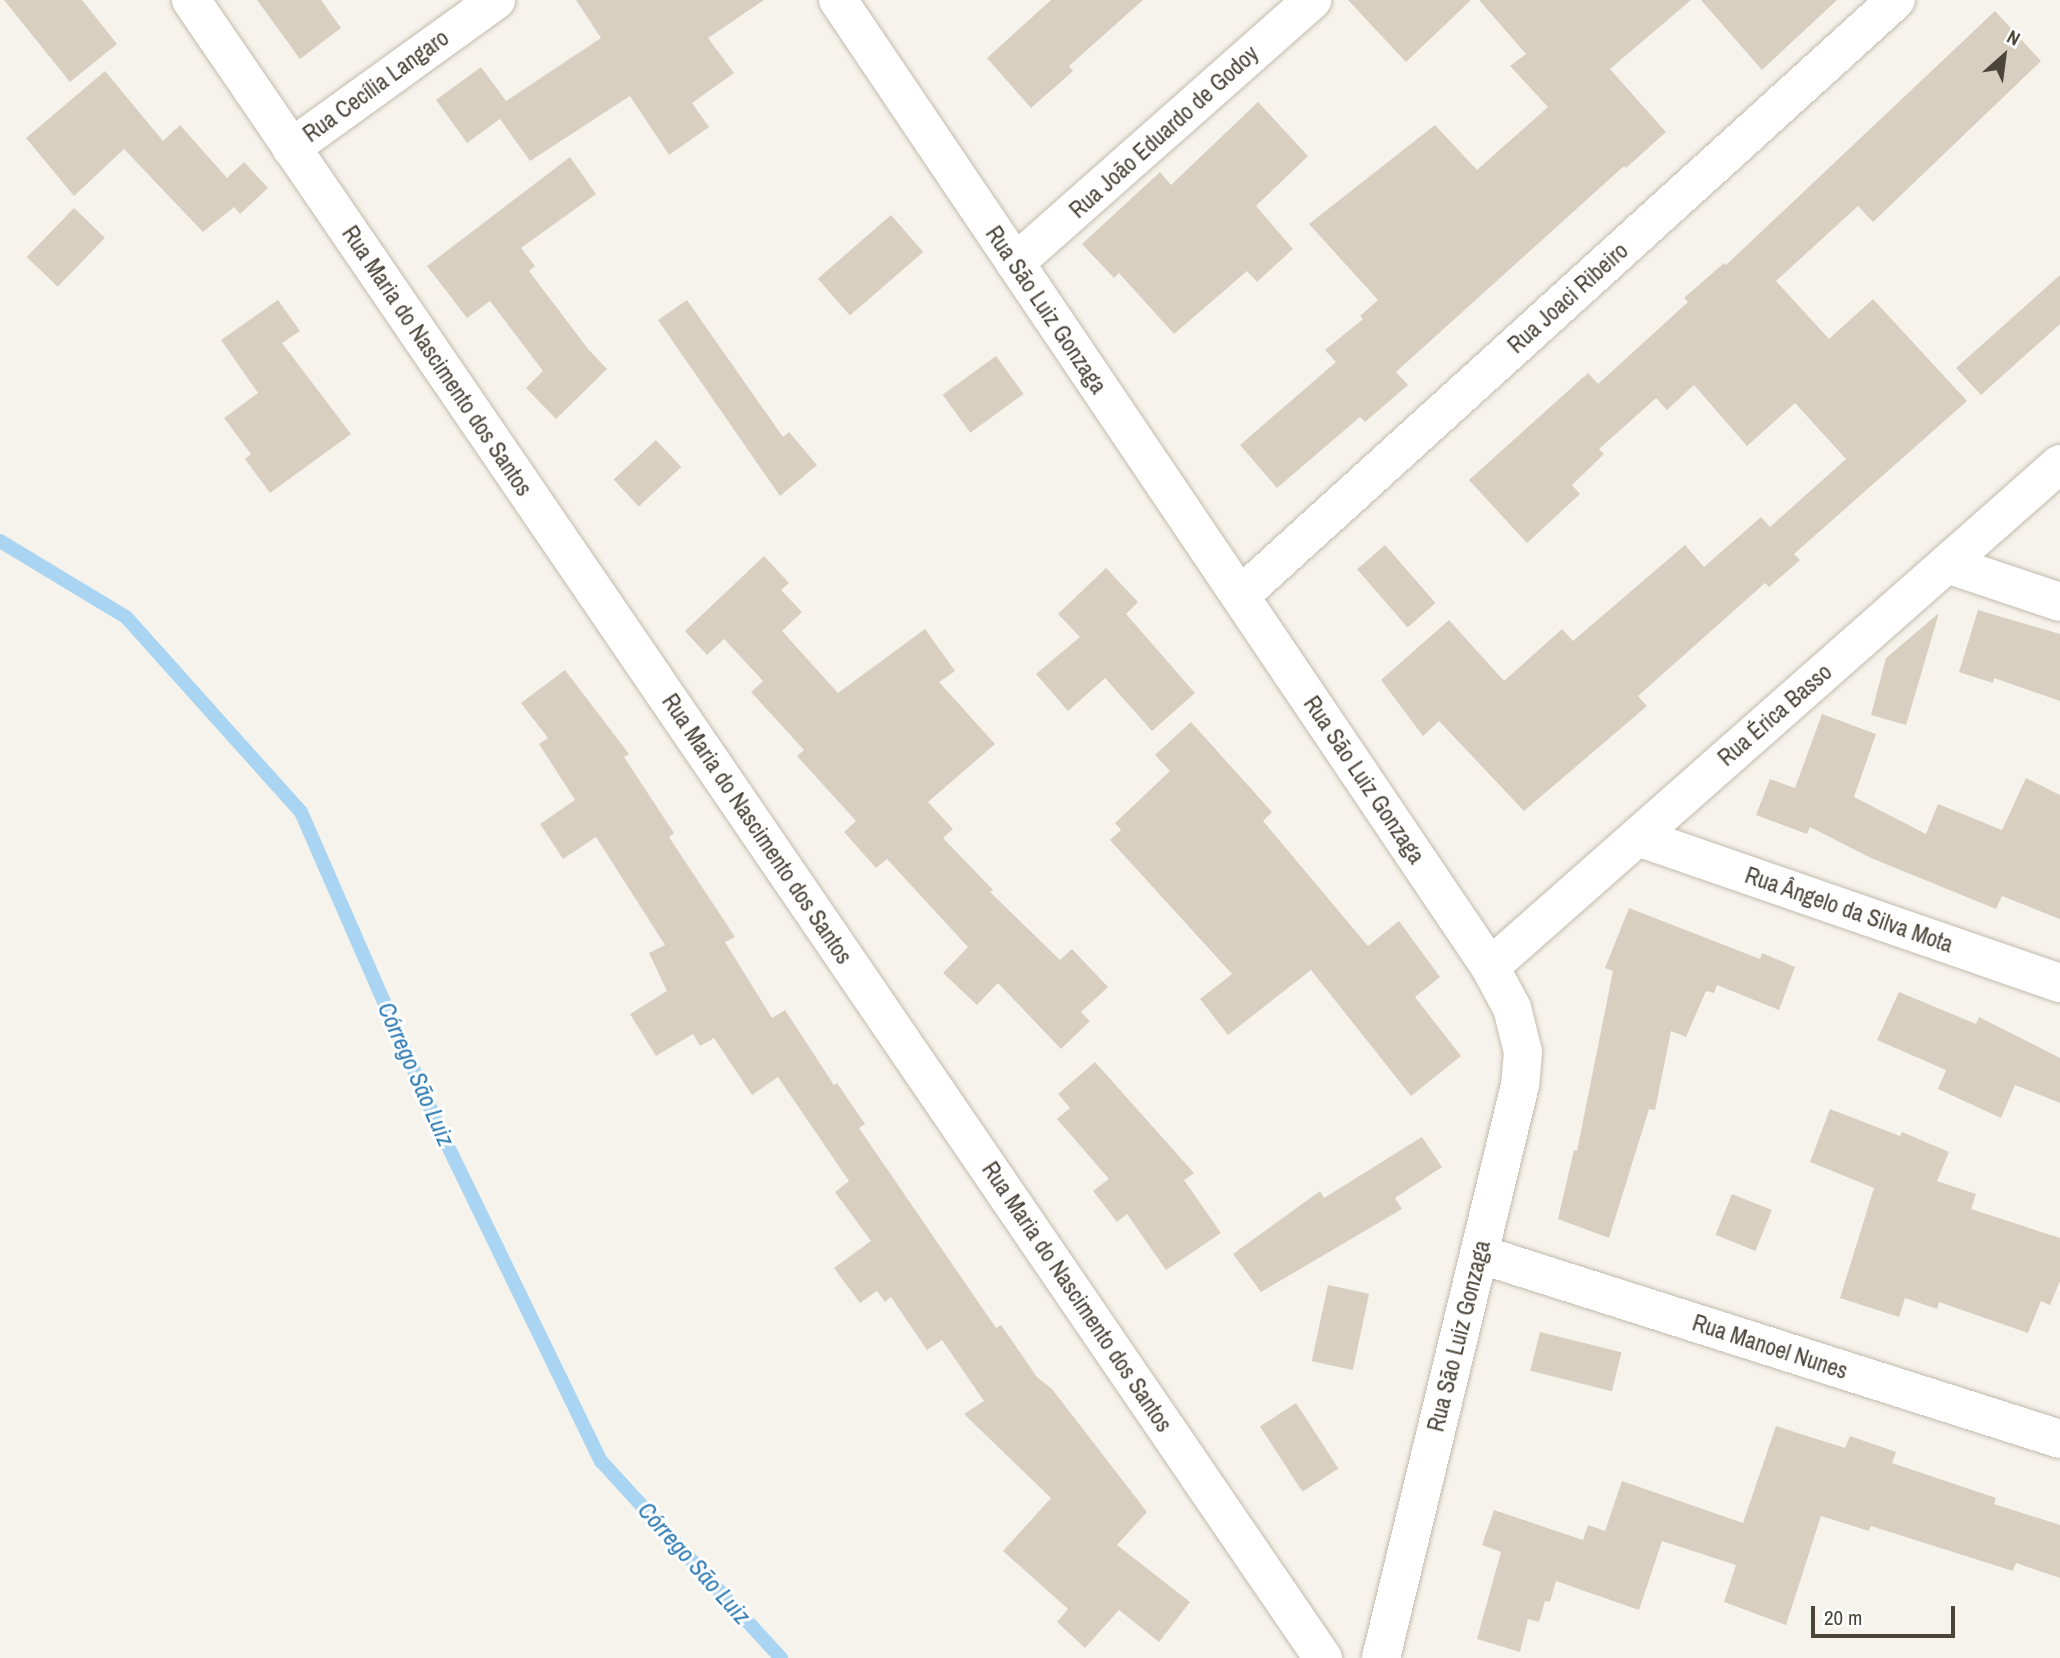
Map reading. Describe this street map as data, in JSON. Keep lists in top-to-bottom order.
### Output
{
  "streets": {
    "street": [
      "Rua Cecília Langaro",
      "Rua João Eduardo de Godoy",
      "Rua Joaci Ribeiro",
      "Rua São Luiz Gonzaga",
      "Rua Maria do Nascimento dos Santos",
      "Rua Érica Basso",
      "Rua Ângelo da Silva Mota",
      "Rua Manoel Nunes"
    ]
  },
  "crossings": [
    ["Rua Cecília Langaro", "Rua Maria do Nascimento dos Santos"],
    ["Rua João Eduardo de Godoy", "Rua São Luiz Gonzaga"],
    ["Rua Joaci Ribeiro", "Rua São Luiz Gonzaga"],
    ["Rua São Luiz Gonzaga", "Rua Érica Basso"],
    ["Rua São Luiz Gonzaga", "Rua Manoel Nunes"],
    ["Rua Érica Basso", "Rua Ângelo da Silva Mota"]
  ],
  "water": ["Córrego São Luiz"],
  "scale_bar": "20 m",
  "north": "top right"
}
